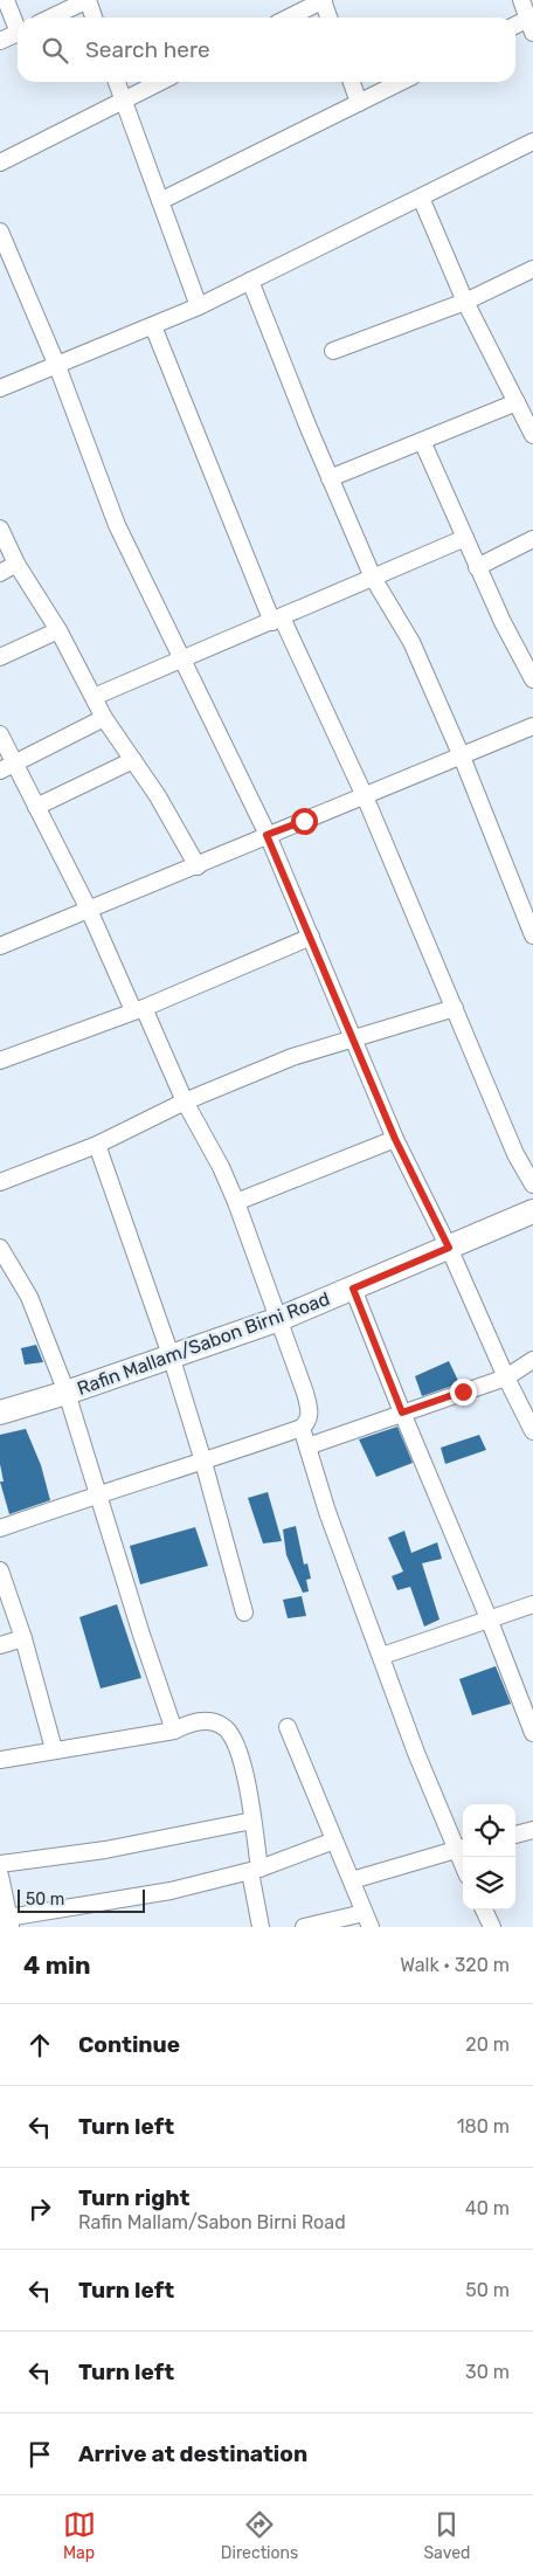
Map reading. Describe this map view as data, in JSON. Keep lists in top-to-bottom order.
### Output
{
  "streets": {
    "street": ["Rafin Mallam/Sabon Birni Road"]
  },
  "scale_bar": "50 m",
  "page": {
    "search": "Search here",
    "scale": "50 m",
    "heading": ["4 min", "Walk · 320 m"],
    "list": [
      ["Continue", "20 m"],
      ["Turn left", "180 m"],
      ["Turn right", "Rafin Mallam/Sabon Birni Road", "40 m"],
      ["Turn left", "50 m"],
      ["Turn left", "30 m"],
      "Arrive at destination"
    ],
    "nav": ["Map", "Directions", "Saved"]
  }
}
